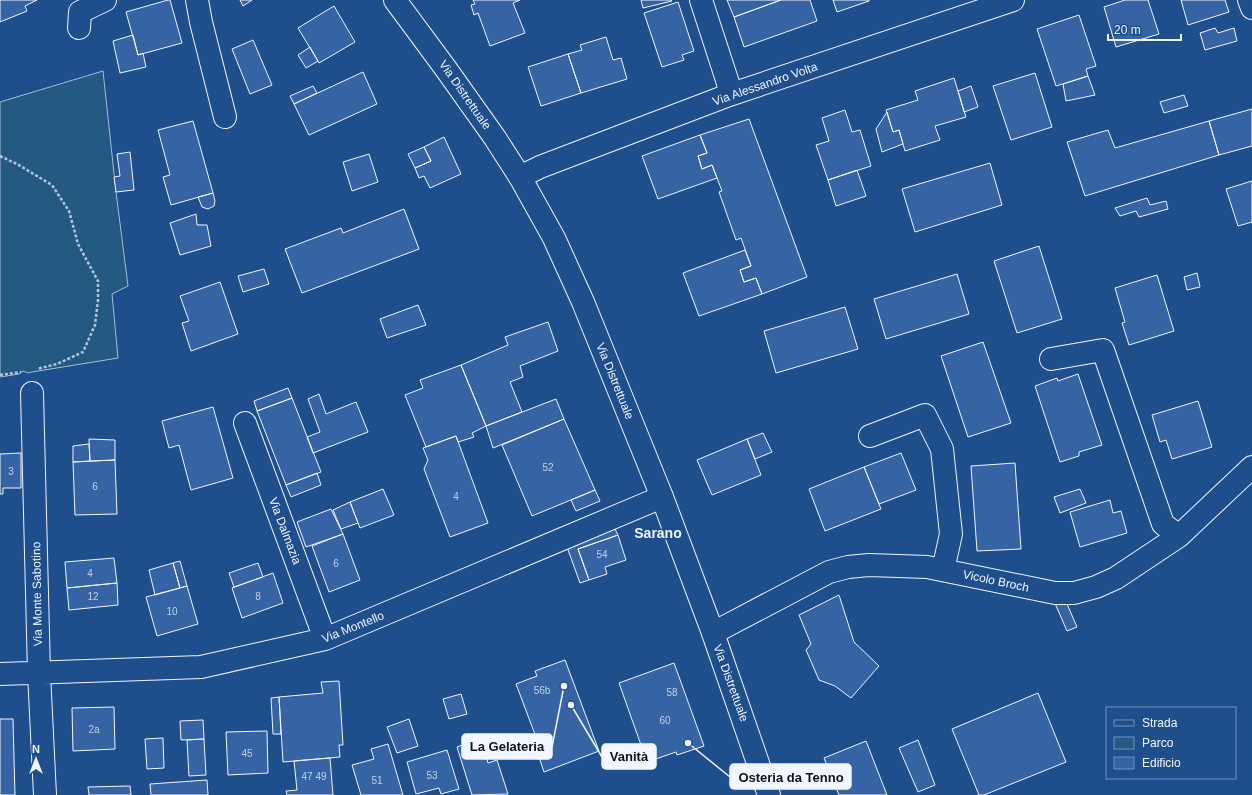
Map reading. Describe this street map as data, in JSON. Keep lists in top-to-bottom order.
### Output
{
  "streets": {
    "street": [
      "Via Alessandro Volta",
      "Via Distrettuale",
      "Via Dalmazia",
      "Vicolo Broch",
      "Via Monte Sabotino",
      "Via Montello"
    ]
  },
  "crossings": [
    ["Via Alessandro Volta", "Via Distrettuale"],
    ["Via Distrettuale", "Vicolo Broch"],
    ["Via Distrettuale", "Via Montello"],
    ["Via Dalmazia", "Via Montello"],
    ["Via Monte Sabotino", "Via Montello"]
  ],
  "districts": ["Sarano"],
  "places": ["La Gelateria", "Vanità", "Osteria da Tenno"],
  "house_numbers": [
    "52",
    "3",
    "6",
    "4",
    "54",
    "6",
    "4",
    "12",
    "8",
    "10",
    "56b",
    "58",
    "60",
    "2a",
    "45",
    "53",
    "47 49",
    "51"
  ],
  "legend": ["Strada", "Parco", "Edificio"],
  "scale_bar": "20 m",
  "north": "top"
}
